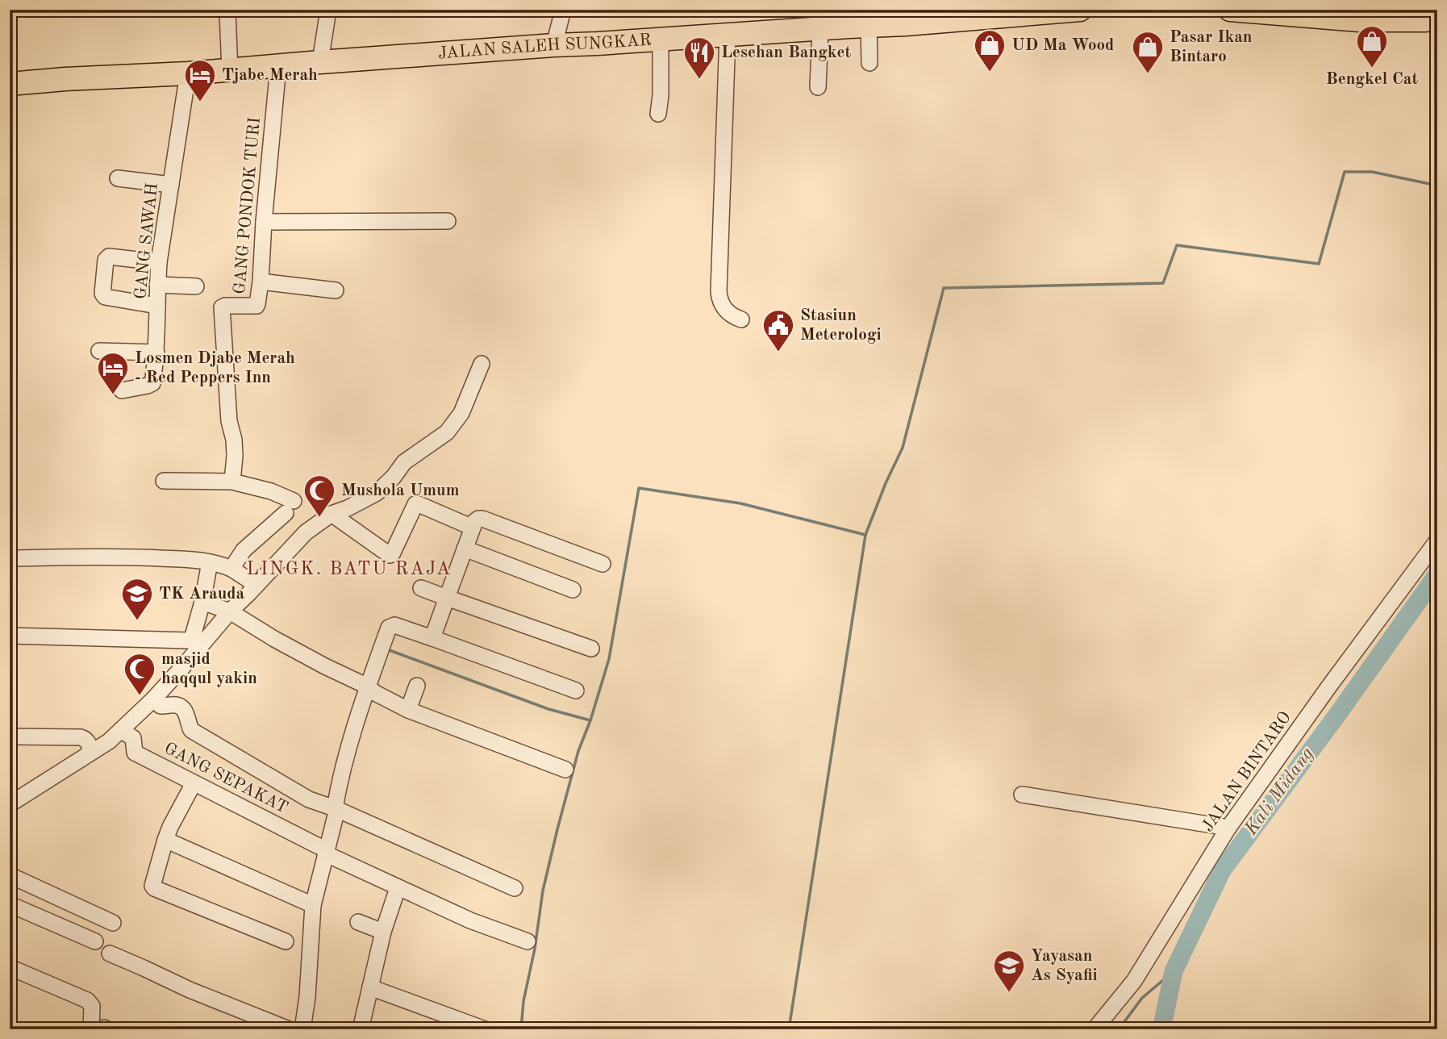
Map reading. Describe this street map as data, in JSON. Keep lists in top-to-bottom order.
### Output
{
  "streets": {
    "highway": ["JALAN SALEH SUNGKAR"],
    "street": [
      "GANG PONDOK TURI",
      "GANG SAWAH",
      "JALAN BINTARO",
      "GANG SEPAKAT"
    ]
  },
  "crossings": [
    ["JALAN SALEH SUNGKAR", "GANG PONDOK TURI"],
    ["JALAN SALEH SUNGKAR", "GANG SAWAH"]
  ],
  "districts": ["LINGK. BATU RAJA"],
  "water": ["Kali Midang"],
  "places": {
    "shop": ["Bengkel Cat", "UD Ma Wood", "Pasar Ikan Bintaro"],
    "restaurant": ["Lesehan Bangket"],
    "hotel": ["Tjabe Merah", "Losmen Djabe Merah - Red Peppers Inn"],
    "public building": ["Stasiun Meterologi"],
    "mosque": ["Mushola Umum", "masjid haqqul yakin"],
    "school or university": ["TK Arauda", "Yayasan As Syafii"]
  }
}
